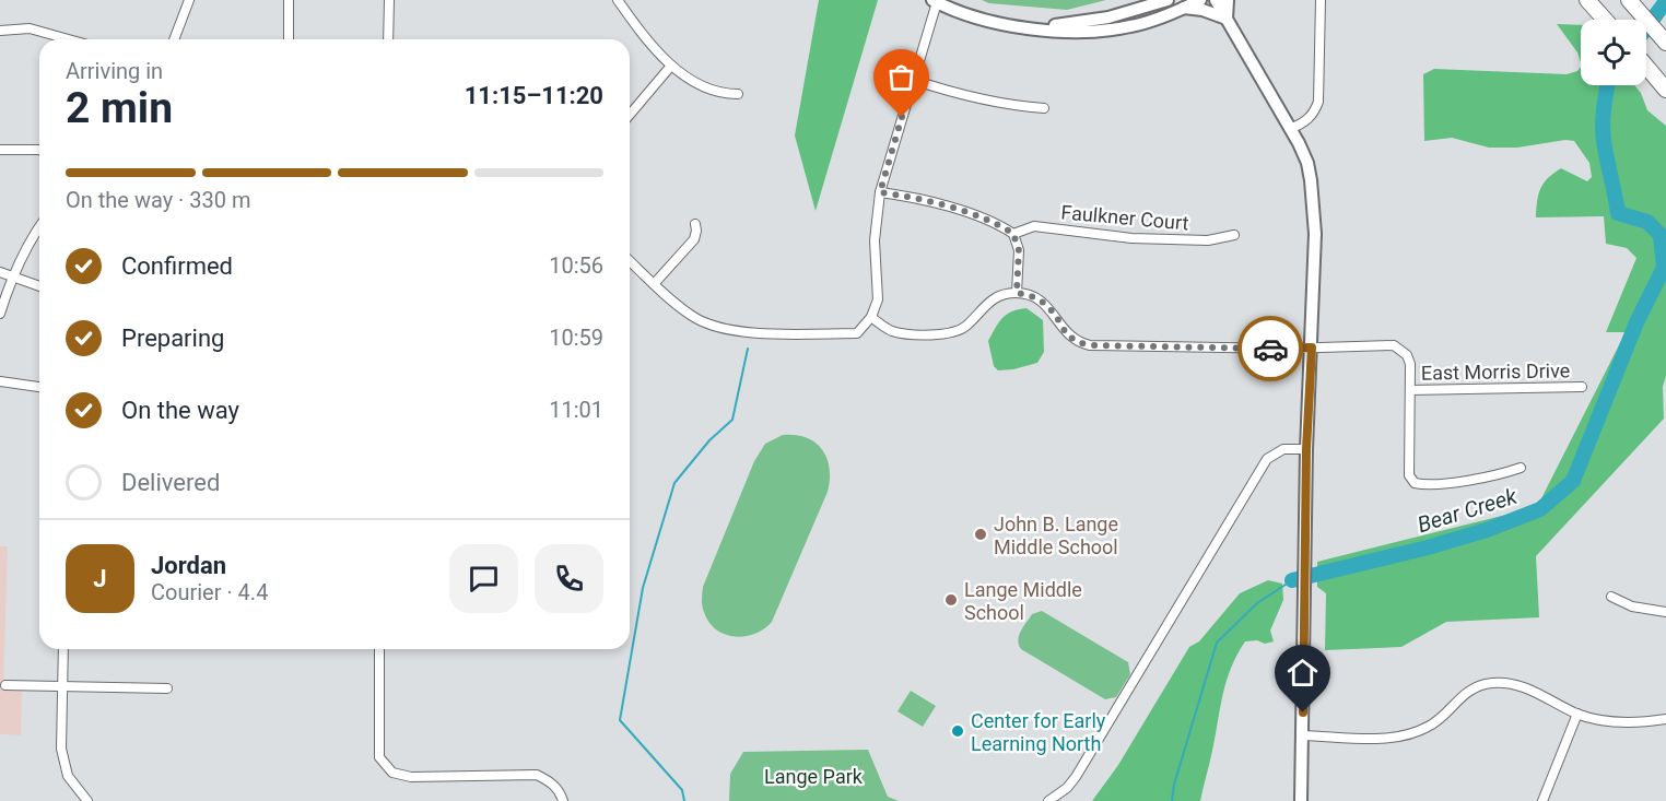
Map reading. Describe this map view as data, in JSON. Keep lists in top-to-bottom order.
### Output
{
  "streets": {
    "street": ["Faulkner Court", "East Morris Drive"]
  },
  "water": ["Bear Creek"],
  "parks": ["Lange Park"],
  "places": ["John B. Lange Middle School", "Lange Middle School", "Center for Early Learning North"],
  "page": {
    "heading": ["2 min", "Arriving in", "11:15–11:20"],
    "panel": ["Jordan", "Courier · 4.4"],
    "bar": "On the way · 330 m",
    "list": [
      ["Confirmed", "10:56"],
      ["Preparing", "10:59"],
      ["On the way", "11:01"],
      "Delivered"
    ],
    "round": "J"
  }
}
